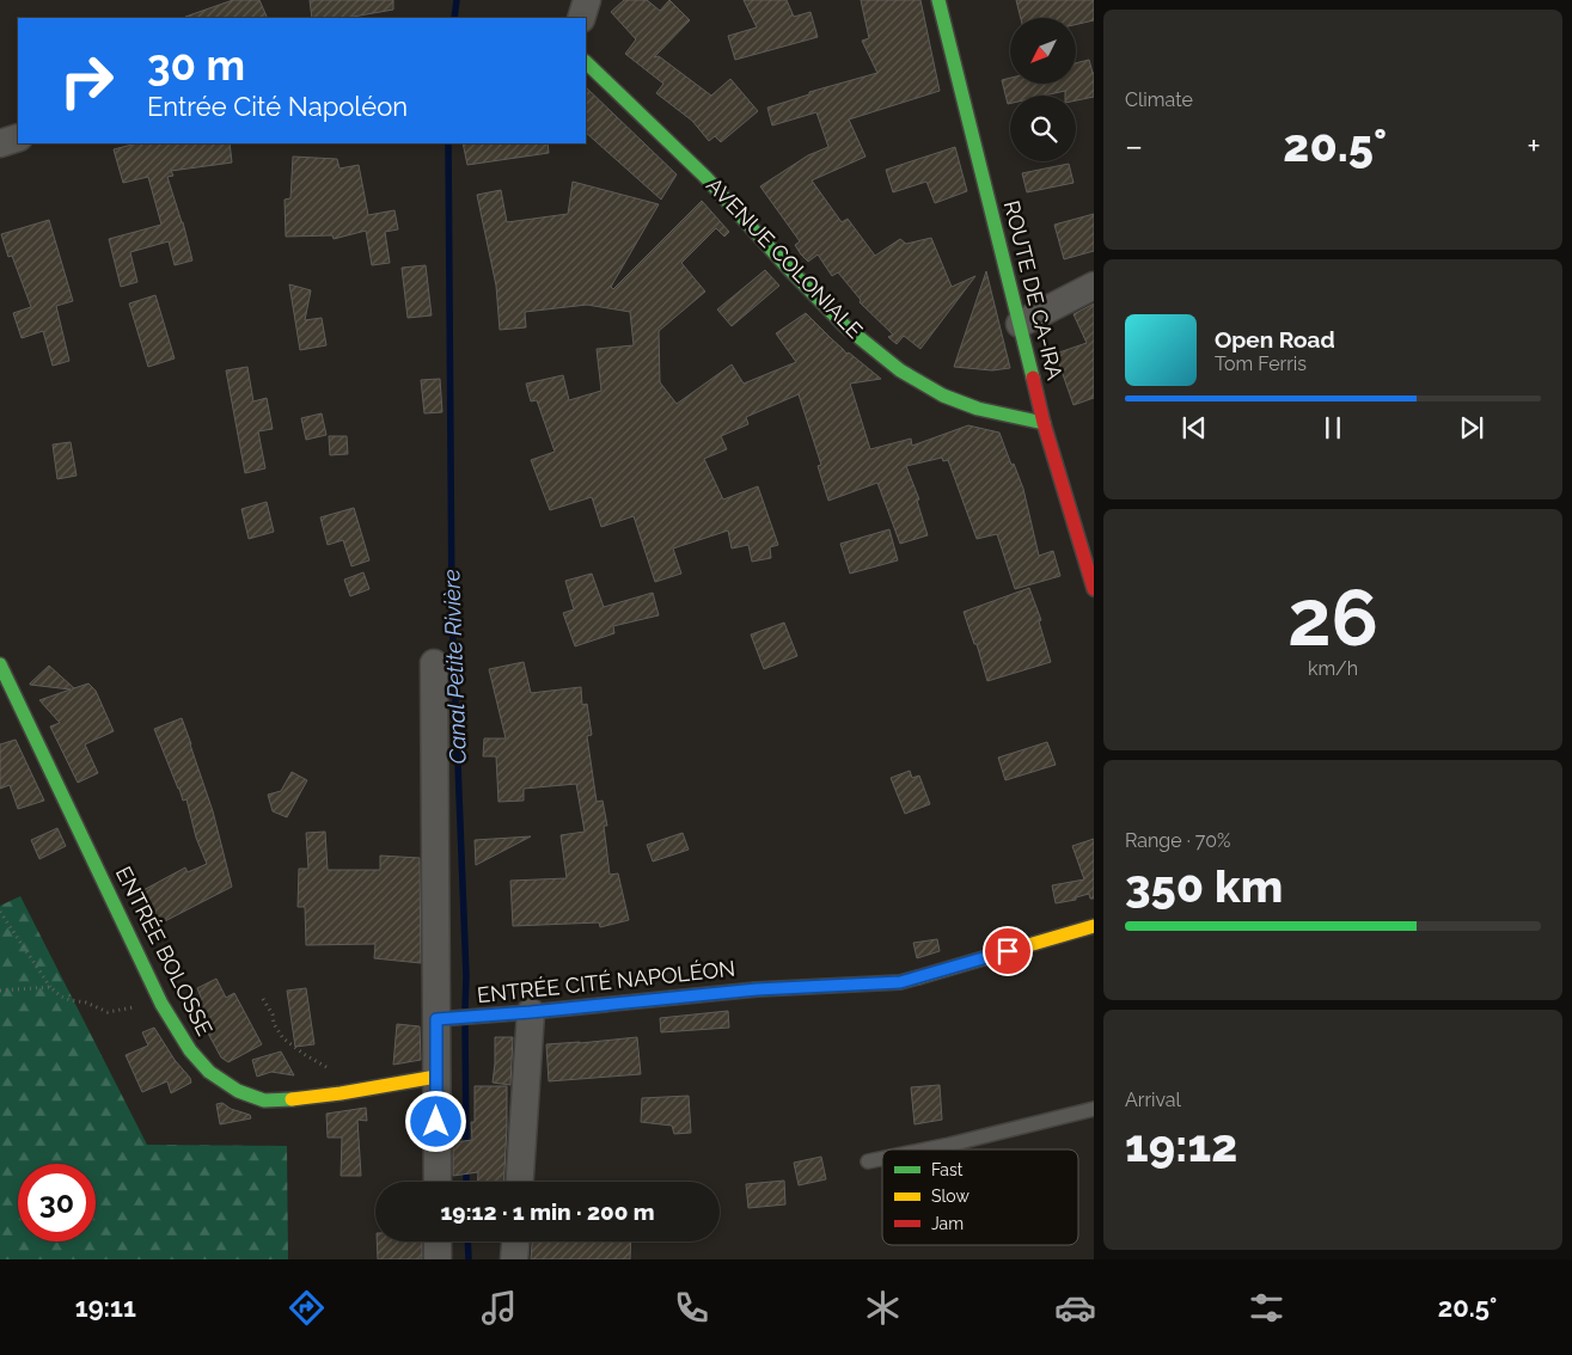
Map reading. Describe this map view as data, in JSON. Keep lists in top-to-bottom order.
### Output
{
  "streets": {
    "street": [
      "AVENUE COLONIALE",
      "ROUTE DE CA-IRA",
      "ENTRÉE BOLOSSE",
      "ENTRÉE CITÉ NAPOLÉON"
    ]
  },
  "crossings": [
    ["AVENUE COLONIALE", "ROUTE DE CA-IRA"]
  ],
  "water": ["Canal Petite Rivière"],
  "legend": ["Fast", "Slow", "Jam"],
  "north": "bottom left",
  "page": {
    "tile": [
      "Climate",
      ["26", "km/h"],
      ["Range · 70%", "350 km"],
      ["Arrival", "19:12"]
    ],
    "turn": ["30 m", "Entrée Cité Napoléon"],
    "heat": ["−", "20.5°", "+"],
    "song": ["Open Road", "Tom Ferris"],
    "limit": "30",
    "trip": "19:12 · 1 min · 200 m",
    "tabs": ["19:11", "20.5°"]
  }
}
